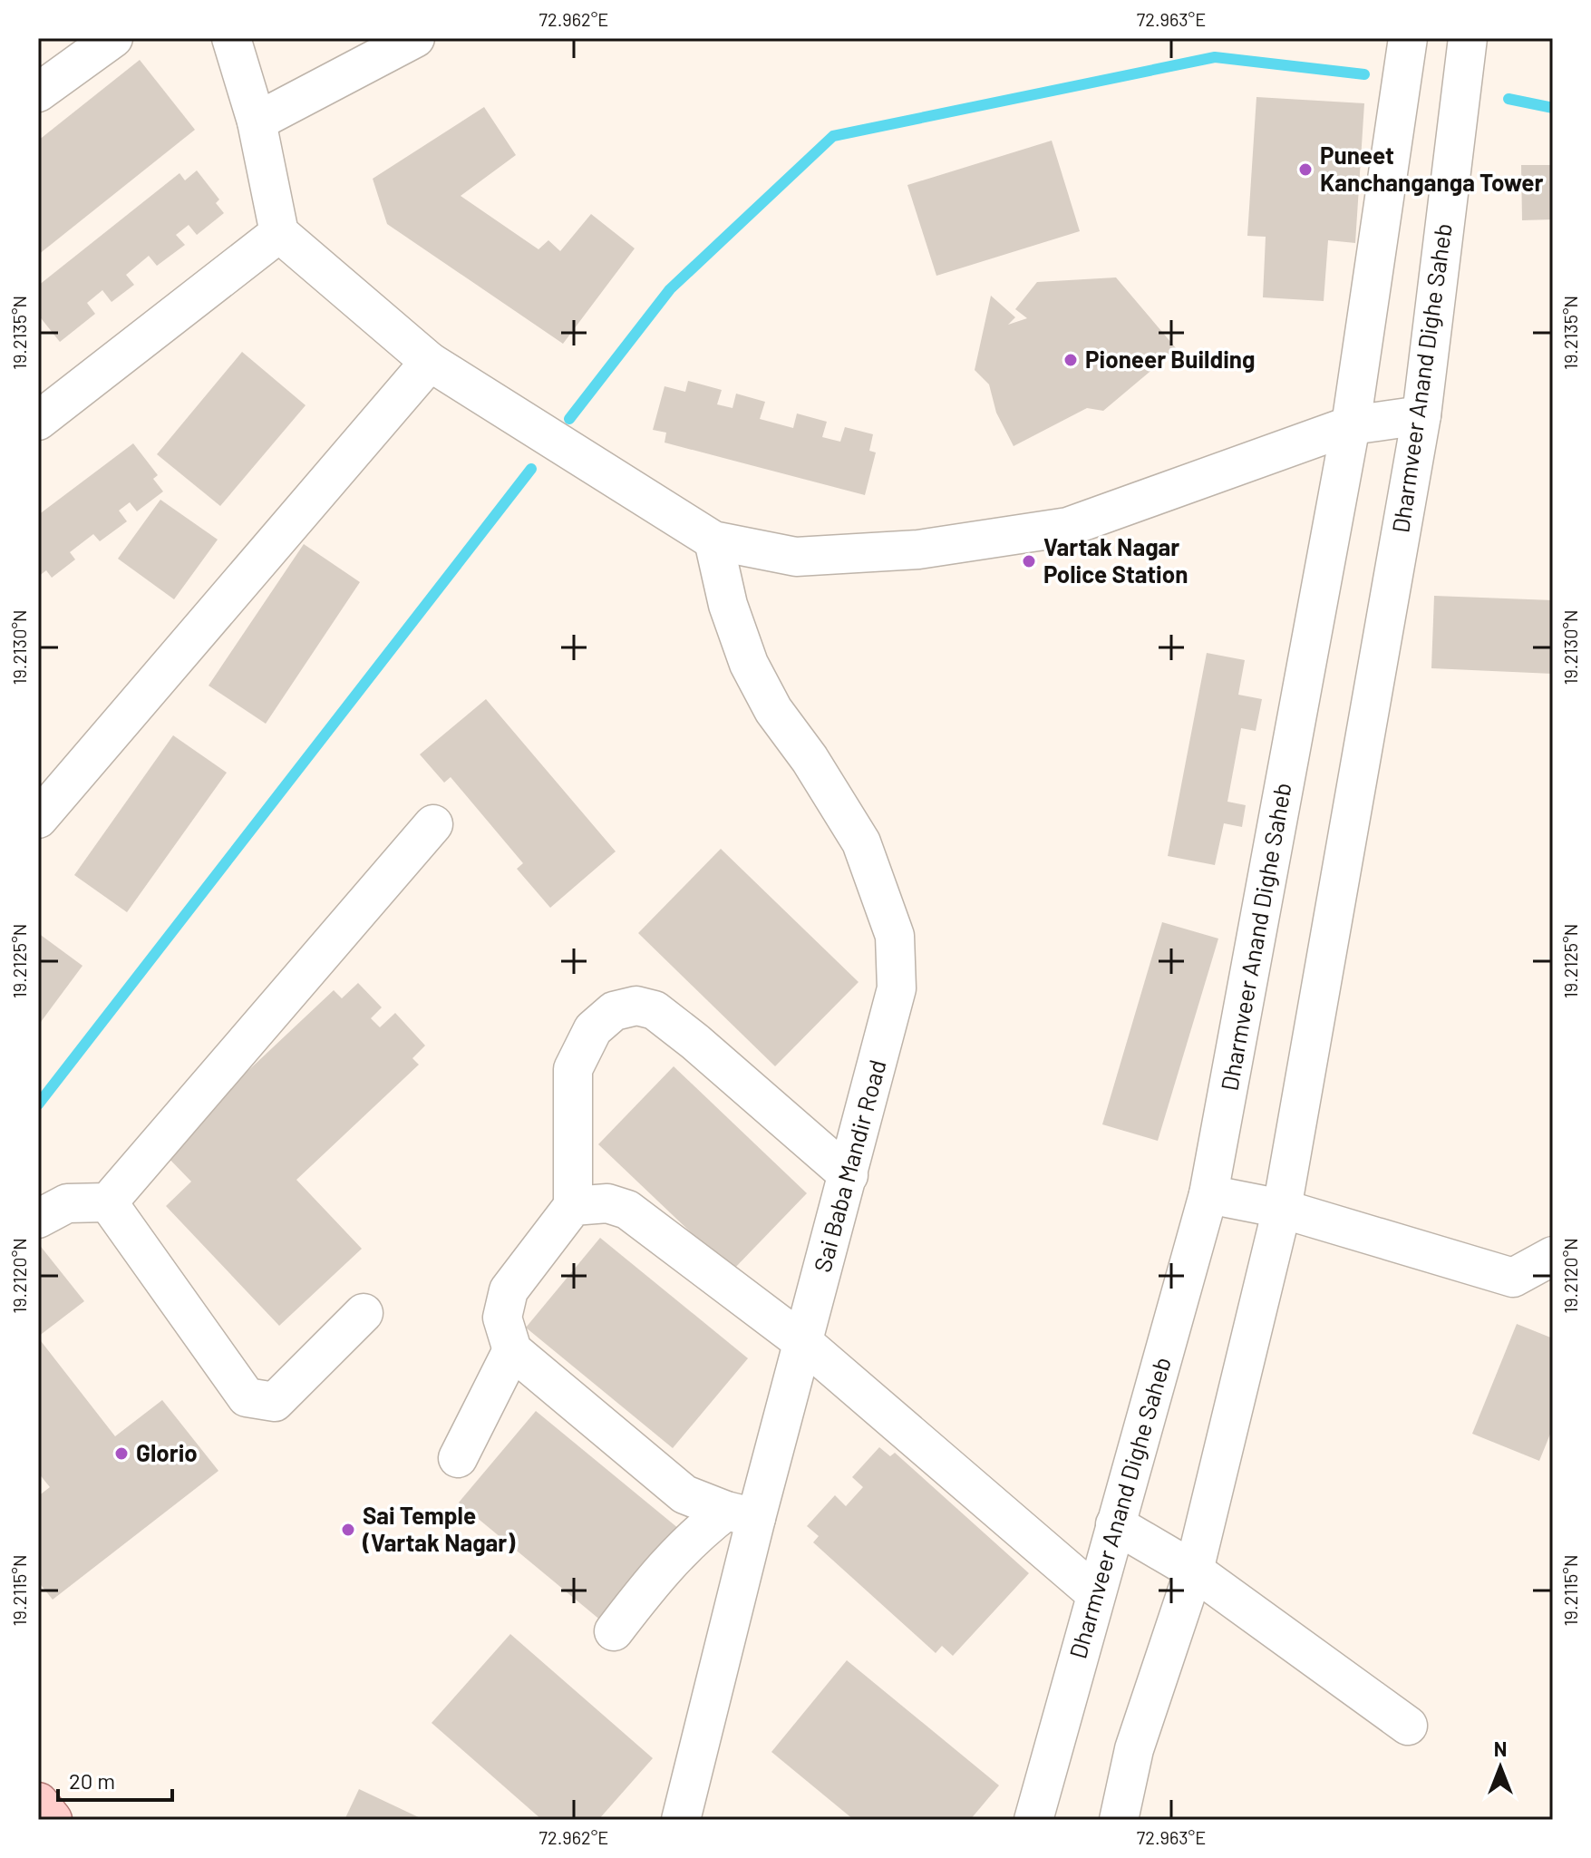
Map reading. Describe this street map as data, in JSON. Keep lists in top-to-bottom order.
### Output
{
  "streets": {
    "street": ["Dharmveer Anand Dighe Saheb", "Sai Baba Mandir Road"]
  },
  "places": [
    "Puneet Kanchanganga Tower",
    "Pioneer Building",
    "Vartak Nagar Police Station",
    "Glorio",
    "Sai Temple (Vartak Nagar)"
  ],
  "scale_bar": "20 m",
  "north": "top",
  "coordinates": [
    "72.962°E",
    "72.963°E",
    "19.2135°N",
    "19.2130°N",
    "19.2125°N",
    "19.2120°N",
    "19.2115°N"
  ]
}
